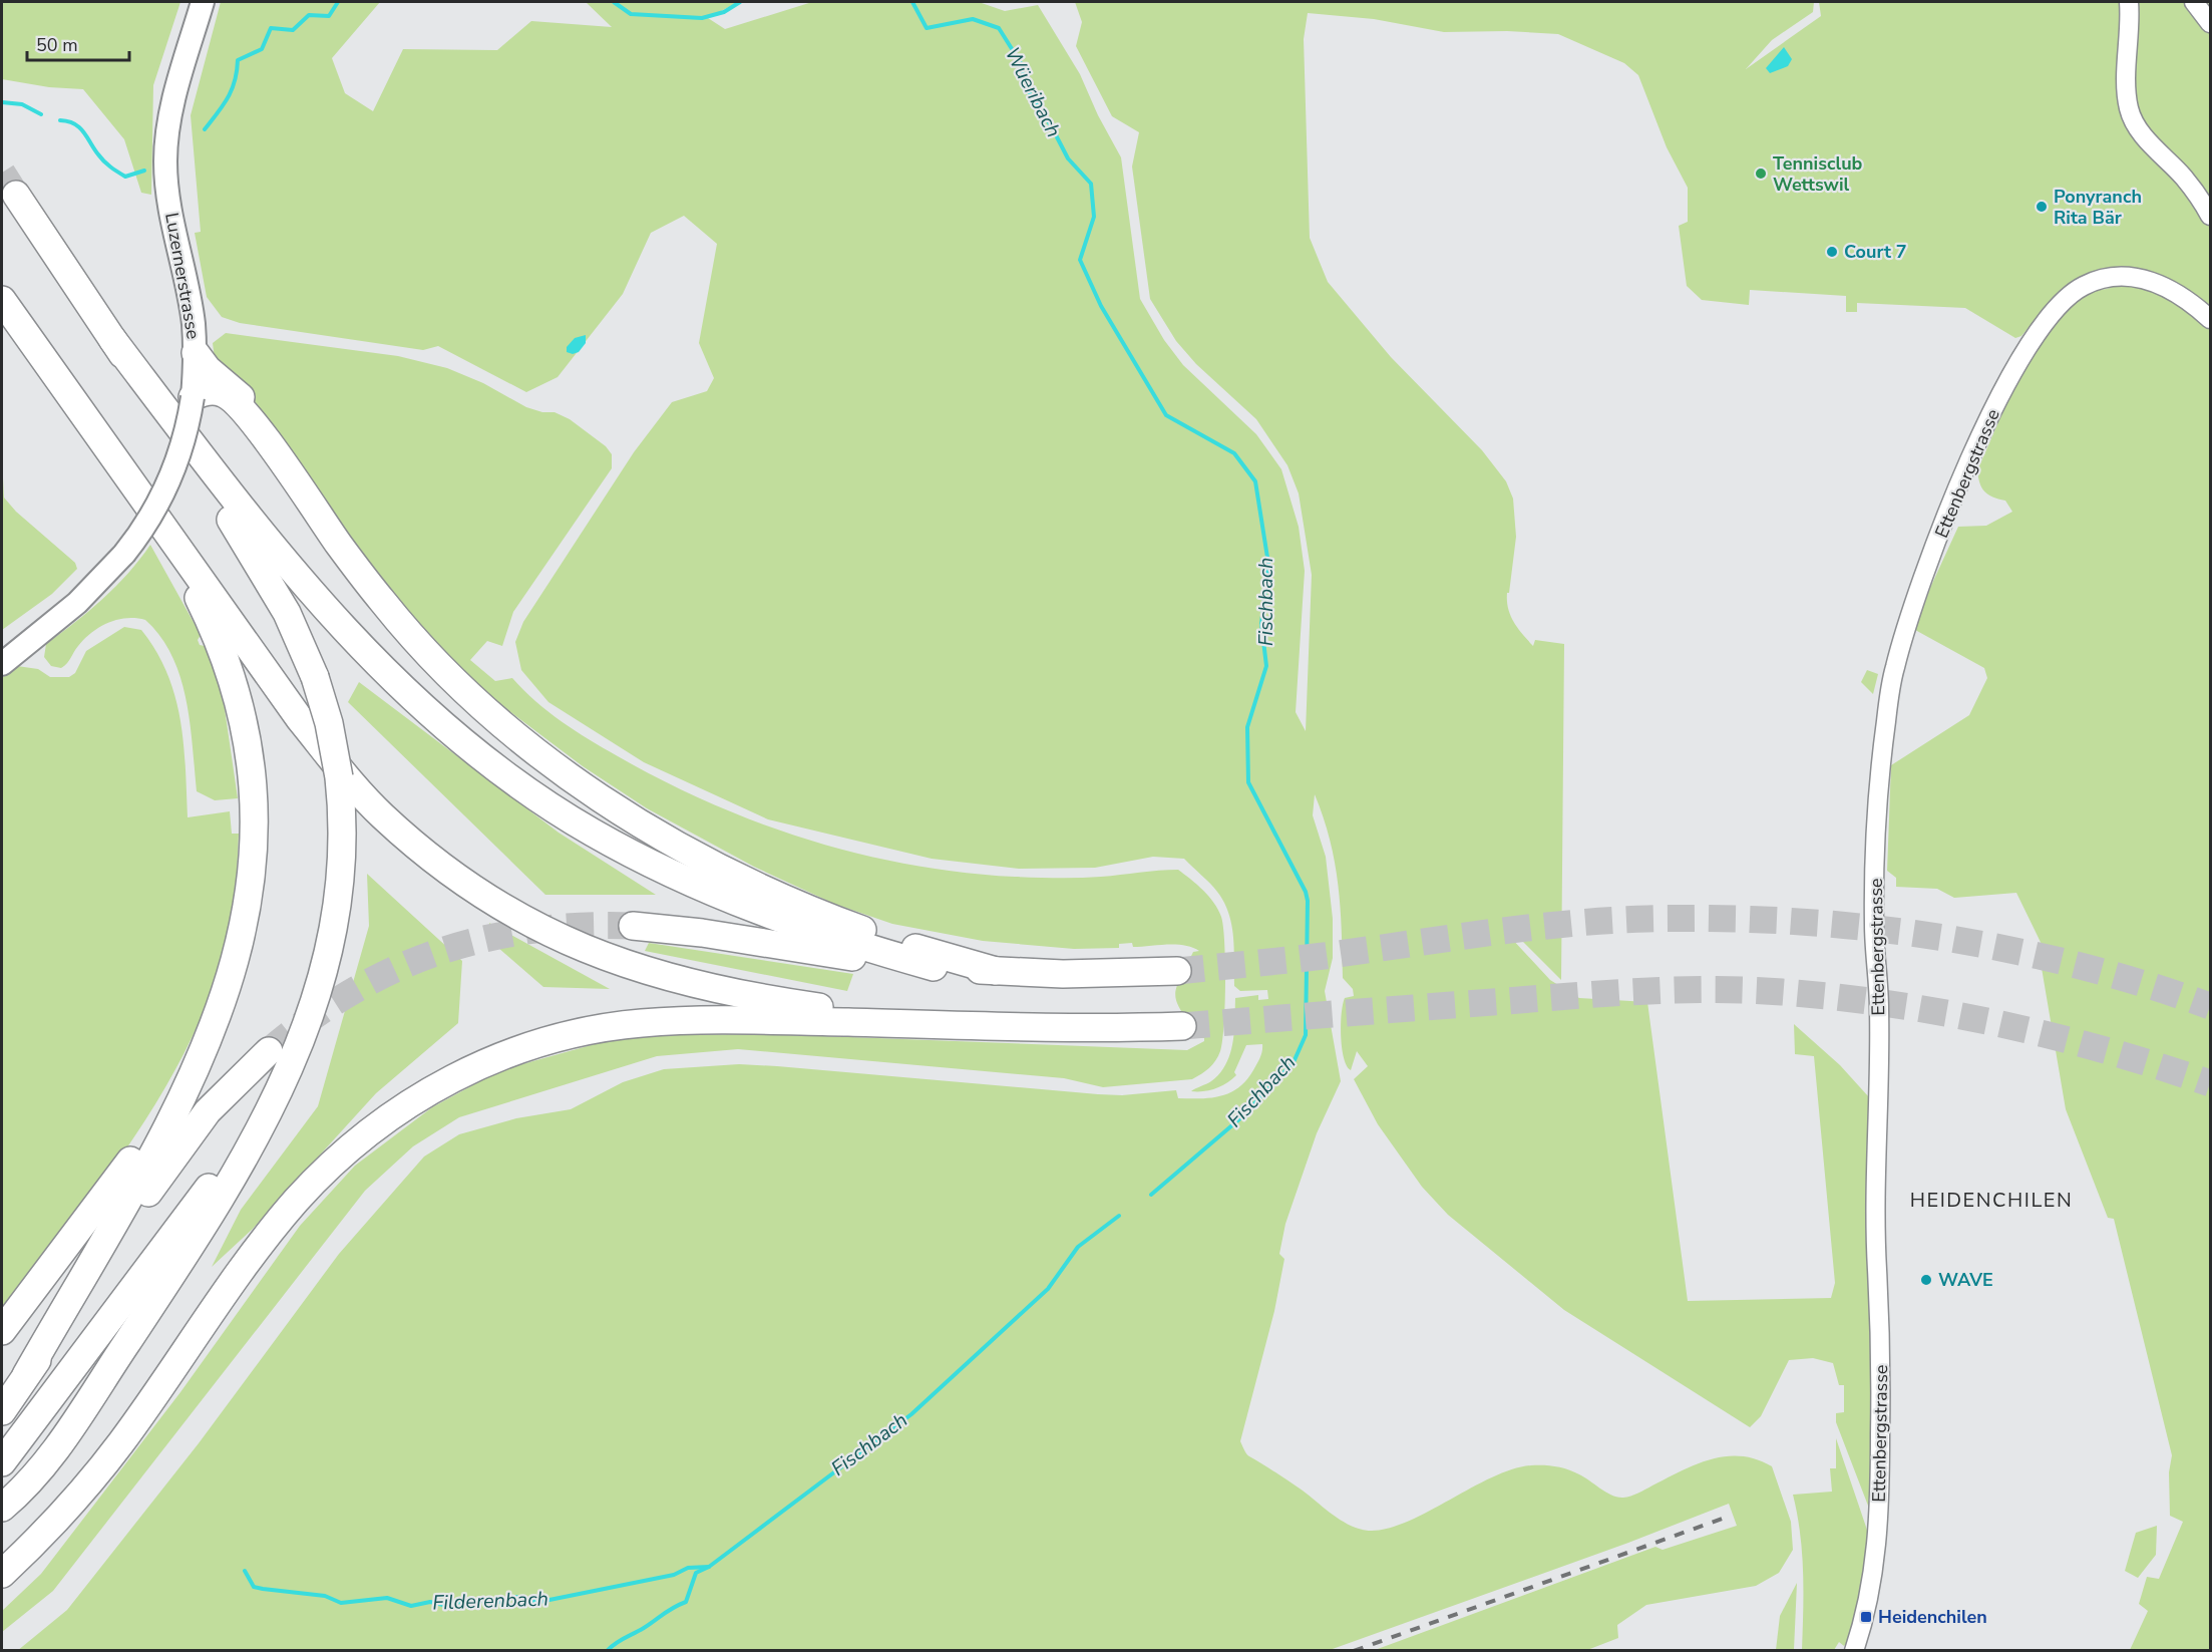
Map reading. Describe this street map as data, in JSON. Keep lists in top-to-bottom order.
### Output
{
  "streets": {
    "main road": ["Luzernerstrasse"],
    "street": ["Ettenbergstrasse"]
  },
  "districts": ["HEIDENCHILEN"],
  "water": ["Wüeribach", "Fischbach", "Filderenbach"],
  "places": {
    "other": [
      "Tennisclub Wettswil",
      "Ponyranch Rita Bär",
      "Court 7",
      "WAVE"
    ],
    "transit": ["Heidenchilen"]
  },
  "scale_bar": "50 m"
}
